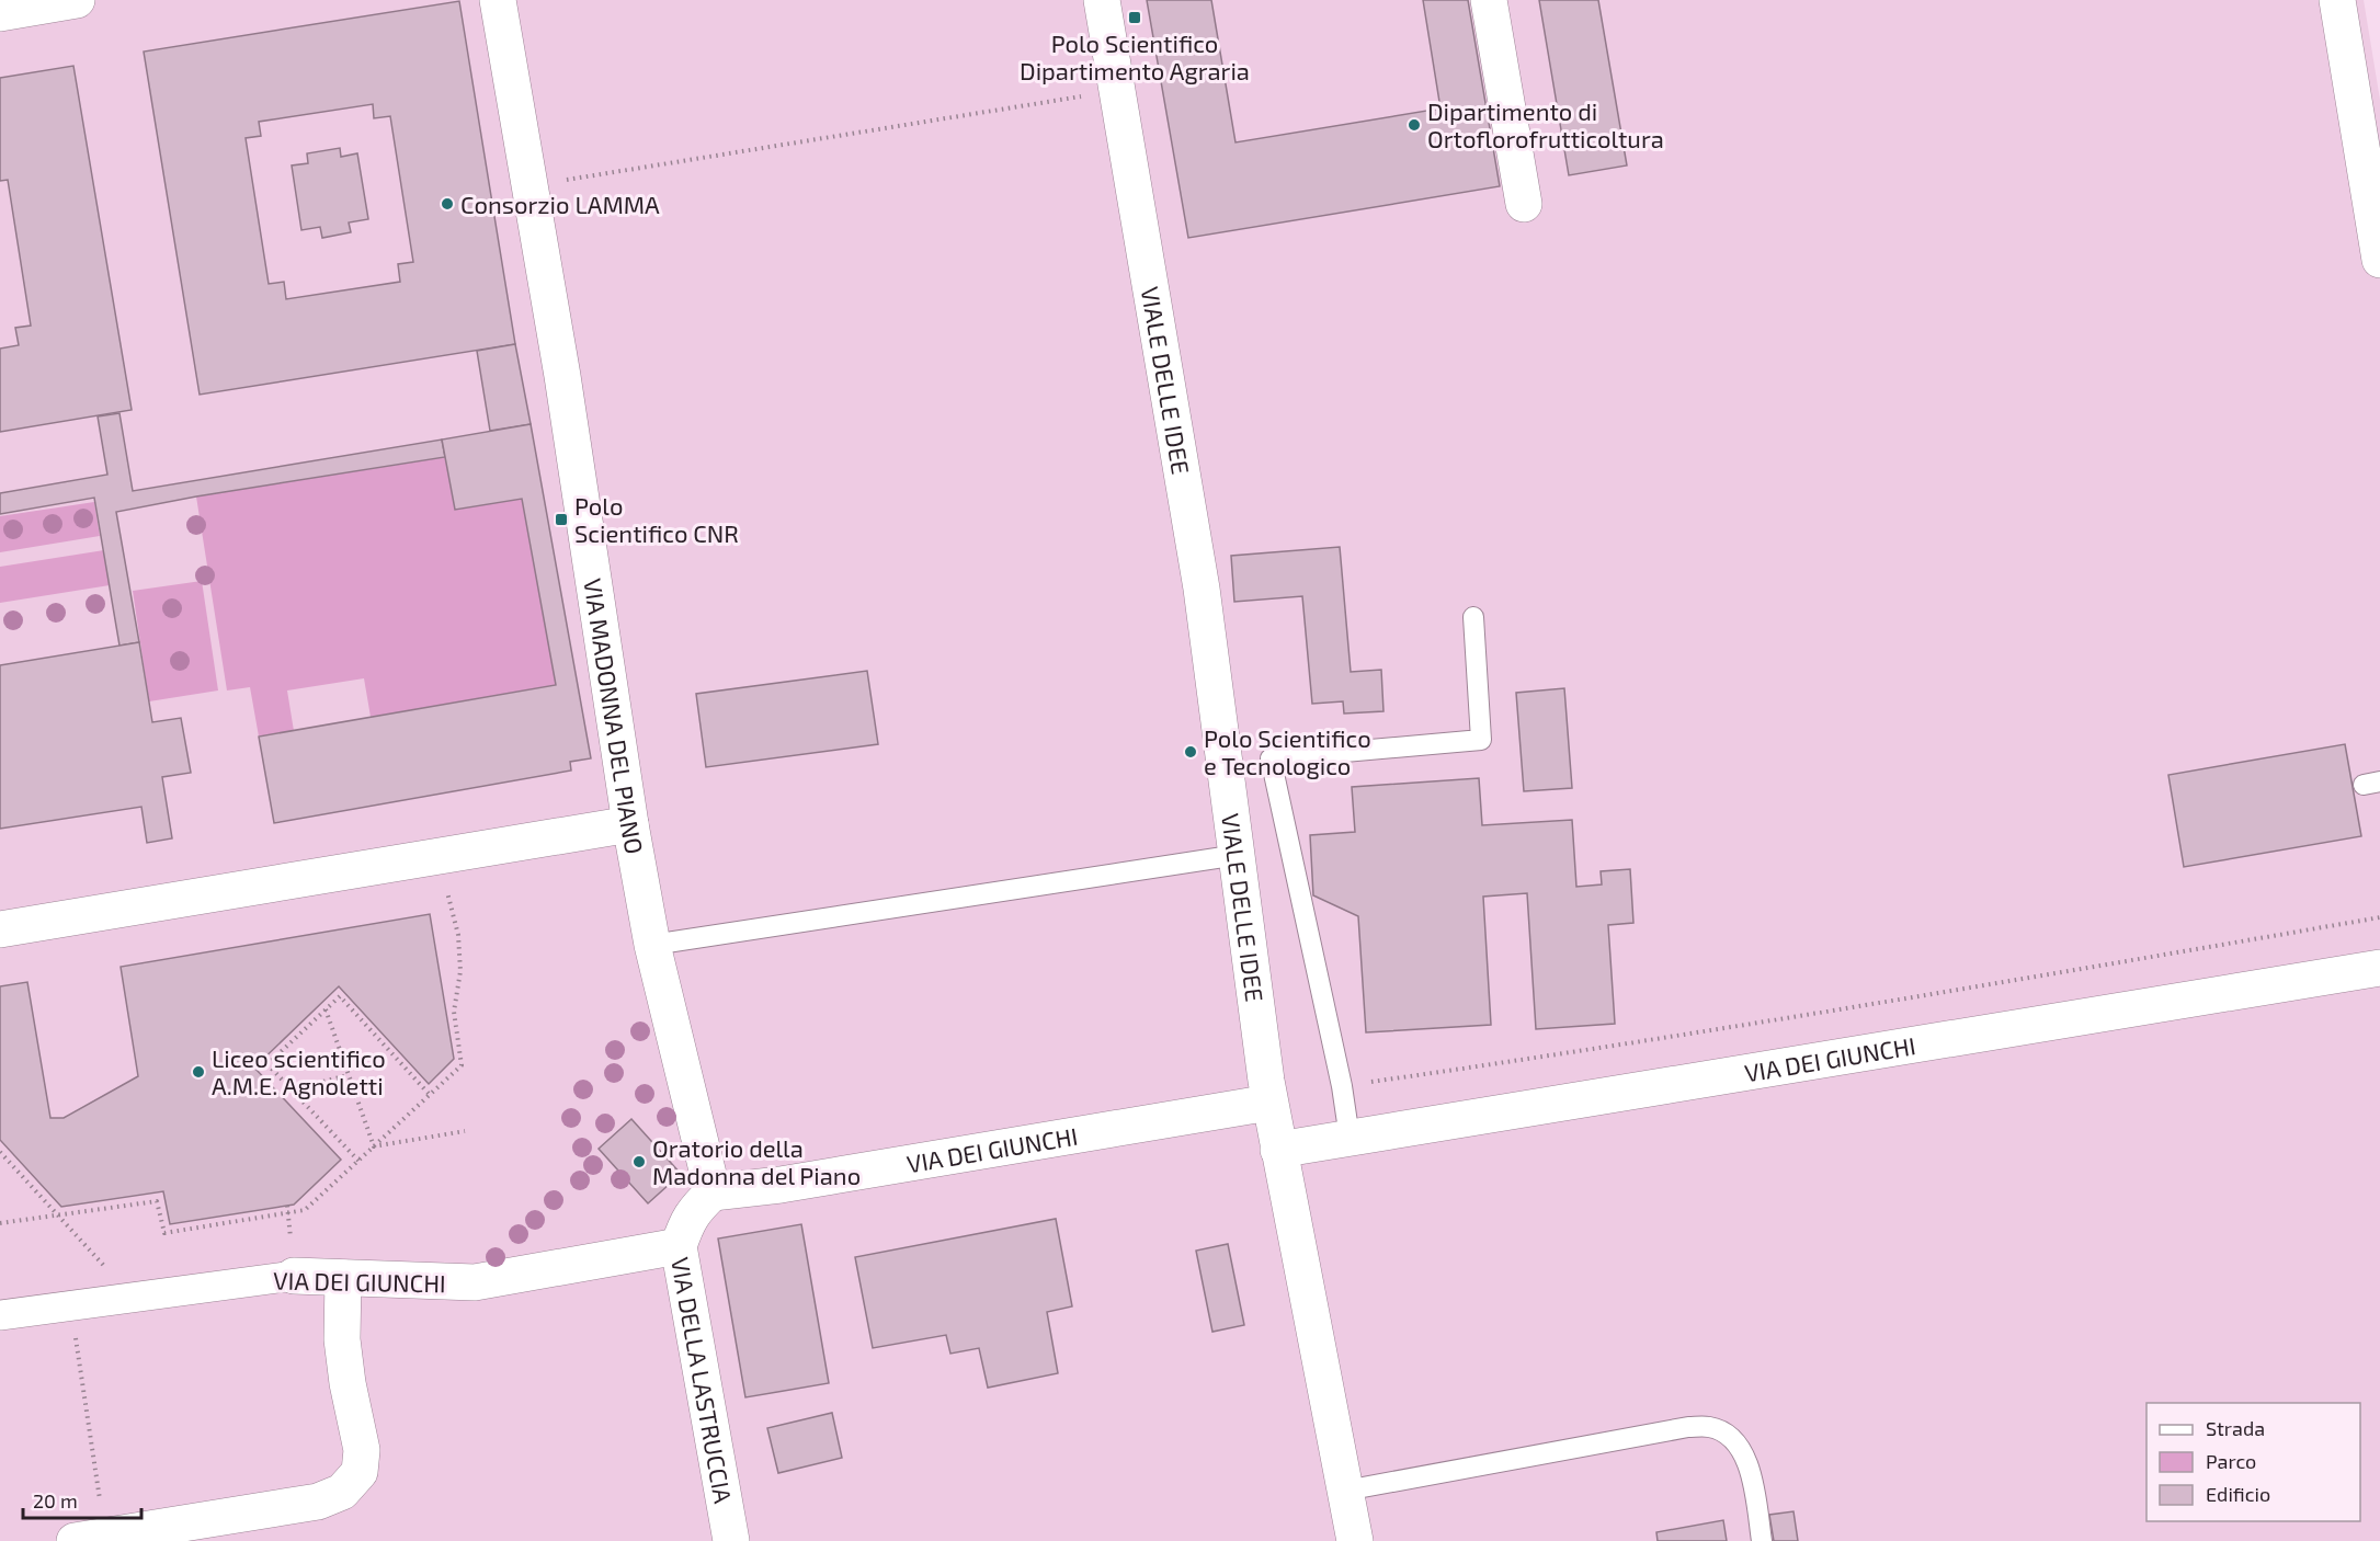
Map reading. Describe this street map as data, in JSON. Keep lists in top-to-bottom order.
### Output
{
  "streets": {
    "street": [
      "VIALE DELLE IDEE",
      "VIA MADONNA DEL PIANO",
      "VIA DEI GIUNCHI",
      "VIA DELLA LASTRUCCIA"
    ]
  },
  "crossings": [
    ["VIALE DELLE IDEE", "VIA DEI GIUNCHI"],
    ["VIA MADONNA DEL PIANO", "VIA DEI GIUNCHI"],
    ["VIA MADONNA DEL PIANO", "VIA DELLA LASTRUCCIA"],
    ["VIA DEI GIUNCHI", "VIA DELLA LASTRUCCIA"]
  ],
  "places": {
    "transit": ["Polo Scientifico Dipartimento Agraria", "Polo Scientifico CNR"],
    "other": [
      "Dipartimento di Ortoflorofrutticoltura",
      "Consorzio LAMMA",
      "Polo Scientifico e Tecnologico",
      "Liceo scientifico A.M.E. Agnoletti",
      "Oratorio della Madonna del Piano"
    ]
  },
  "legend": ["Strada", "Parco", "Edificio"],
  "scale_bar": "20 m"
}
